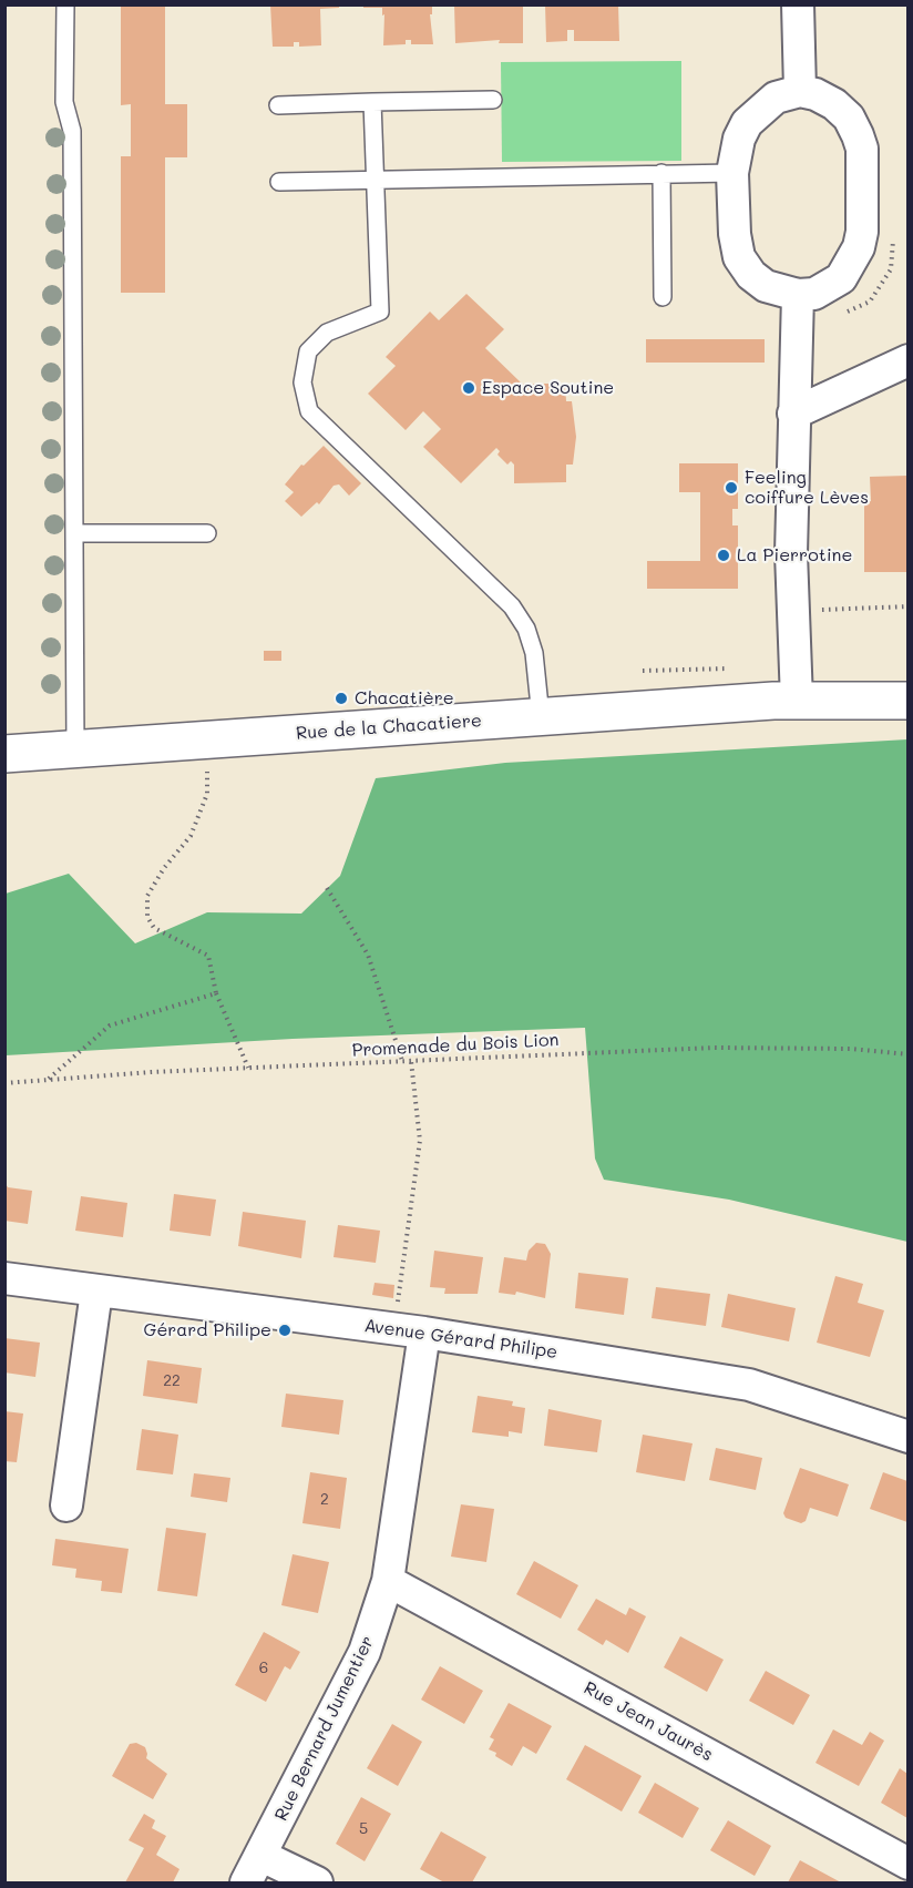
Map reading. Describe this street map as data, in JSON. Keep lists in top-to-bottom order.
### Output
{
  "streets": {
    "street": [
      "Rue de la Chacatiere",
      "Avenue Gérard Philipe",
      "Rue Jean Jaurès",
      "Rue Bernard Jumentier"
    ],
    "path": ["Promenade du Bois Lion"]
  },
  "crossings": [
    ["Avenue Gérard Philipe", "Rue Bernard Jumentier"],
    ["Rue Jean Jaurès", "Rue Bernard Jumentier"]
  ],
  "places": [
    "Espace Soutine",
    "Feeling coiffure Lèves",
    "La Pierrotine",
    "Chacatière",
    "Gérard Philipe"
  ],
  "house_numbers": [
    "22",
    "2",
    "6",
    "5"
  ]
}
